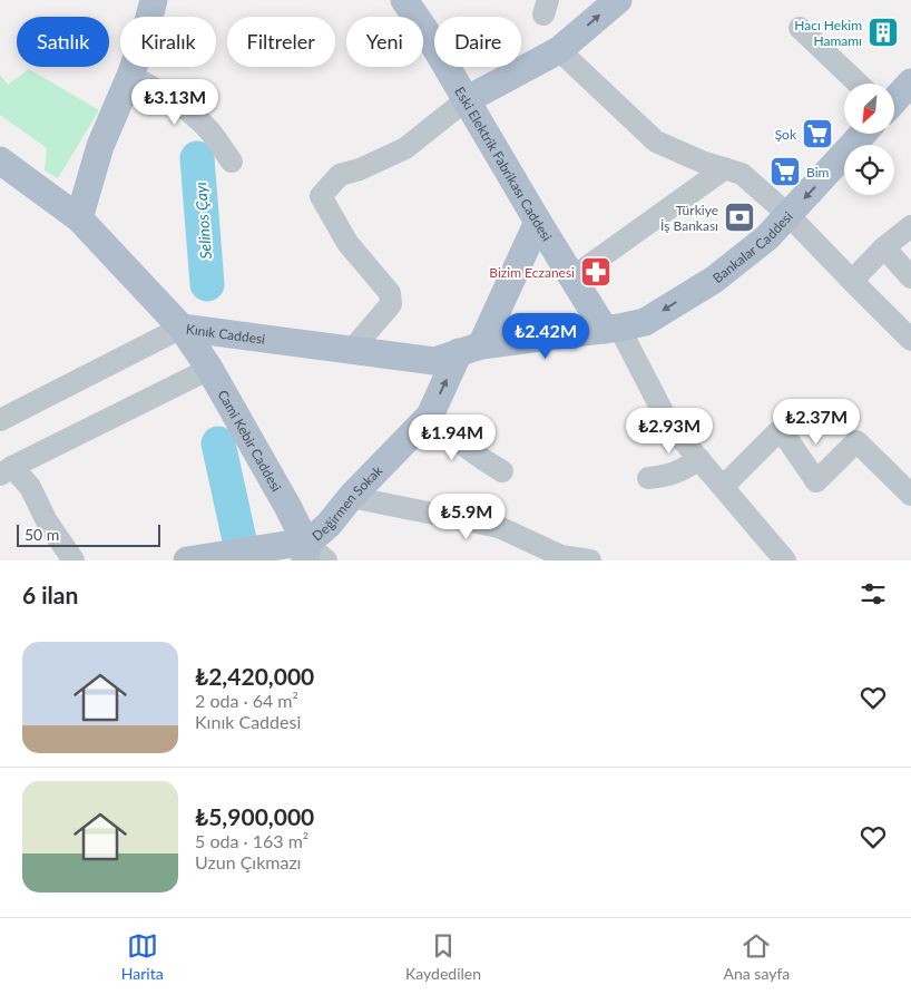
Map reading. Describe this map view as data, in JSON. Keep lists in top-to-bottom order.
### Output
{
  "streets": {
    "main road": [
      "Eski Elektrik Fabrikası Caddesi",
      "Bankalar Caddesi",
      "Kınık Caddesi",
      "Cami Kebir Caddesi",
      "Değirmen Sokak"
    ]
  },
  "crossings": [
    ["Eski Elektrik Fabrikası Caddesi", "Bankalar Caddesi"],
    ["Eski Elektrik Fabrikası Caddesi", "Kınık Caddesi"],
    ["Bankalar Caddesi", "Kınık Caddesi"],
    ["Kınık Caddesi", "Cami Kebir Caddesi"],
    ["Kınık Caddesi", "Değirmen Sokak"],
    ["Cami Kebir Caddesi", "Değirmen Sokak"]
  ],
  "one_way": ["Bankalar Caddesi"],
  "water": ["Selinos Çayı"],
  "places": {
    "building": ["Hacı Hekim Hamamı"],
    "supermarket": ["Şok", "Bim"],
    "bank": ["Türkiye İş Bankası"],
    "pharmacy": ["Bizim Eczanesi"]
  },
  "scale_bar": "50 m",
  "north": "bottom left",
  "page": {
    "chip": [
      "Satılık",
      "Kiralık",
      "Filtreler",
      "Yeni",
      "Daire"
    ],
    "price": [
      "₺3.13M",
      "₺2.42M",
      "₺2.37M",
      "₺2.93M",
      "₺1.94M",
      "₺5.9M"
    ],
    "scale": "50 m",
    "heading": "6 ilan",
    "list": [
      {
        "name": "₺2,420,000",
        "note": "2 oda · 64 m² · Kınık Caddesi"
      },
      {
        "name": "₺5,900,000",
        "note": "5 oda · 163 m² · Uzun Çıkmazı"
      }
    ],
    "tabs": ["Harita", "Kaydedilen", "Ana sayfa"]
  }
}
